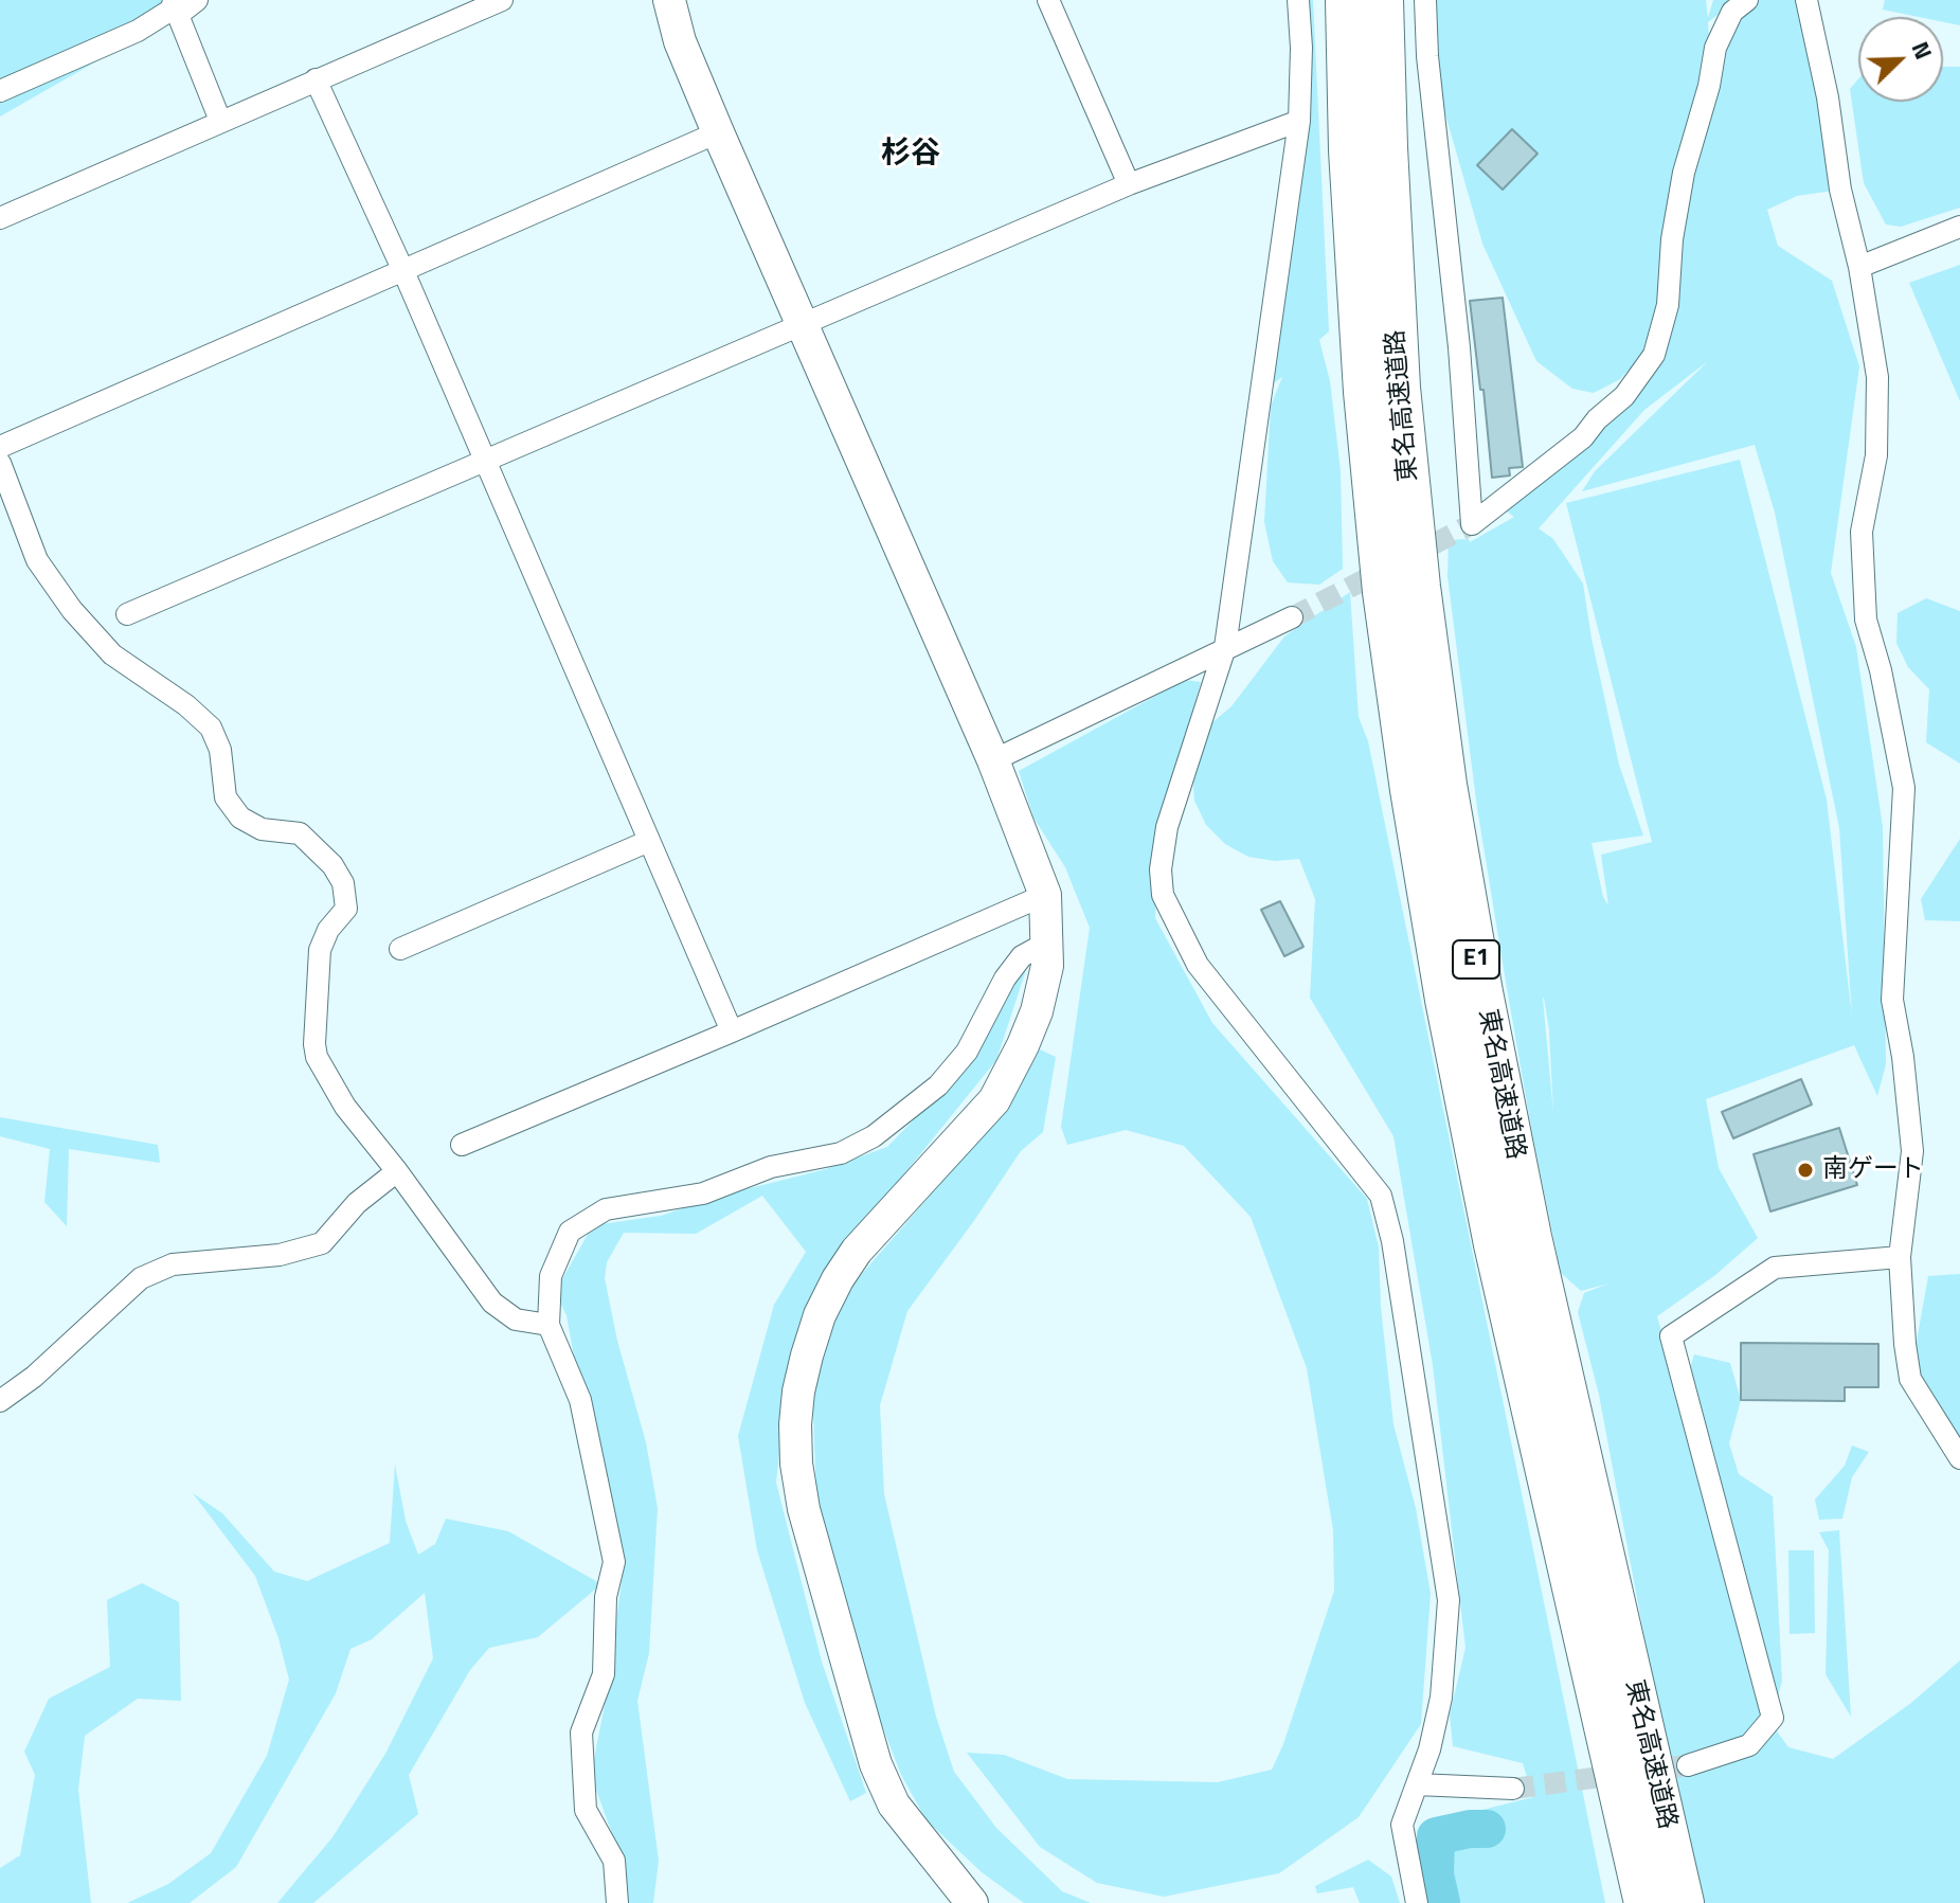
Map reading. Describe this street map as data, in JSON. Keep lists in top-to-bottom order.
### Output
{
  "streets": {
    "highway": ["東名高速道路", "E1"]
  },
  "districts": ["杉谷"],
  "places": ["南ゲート"],
  "north": "top right"
}
